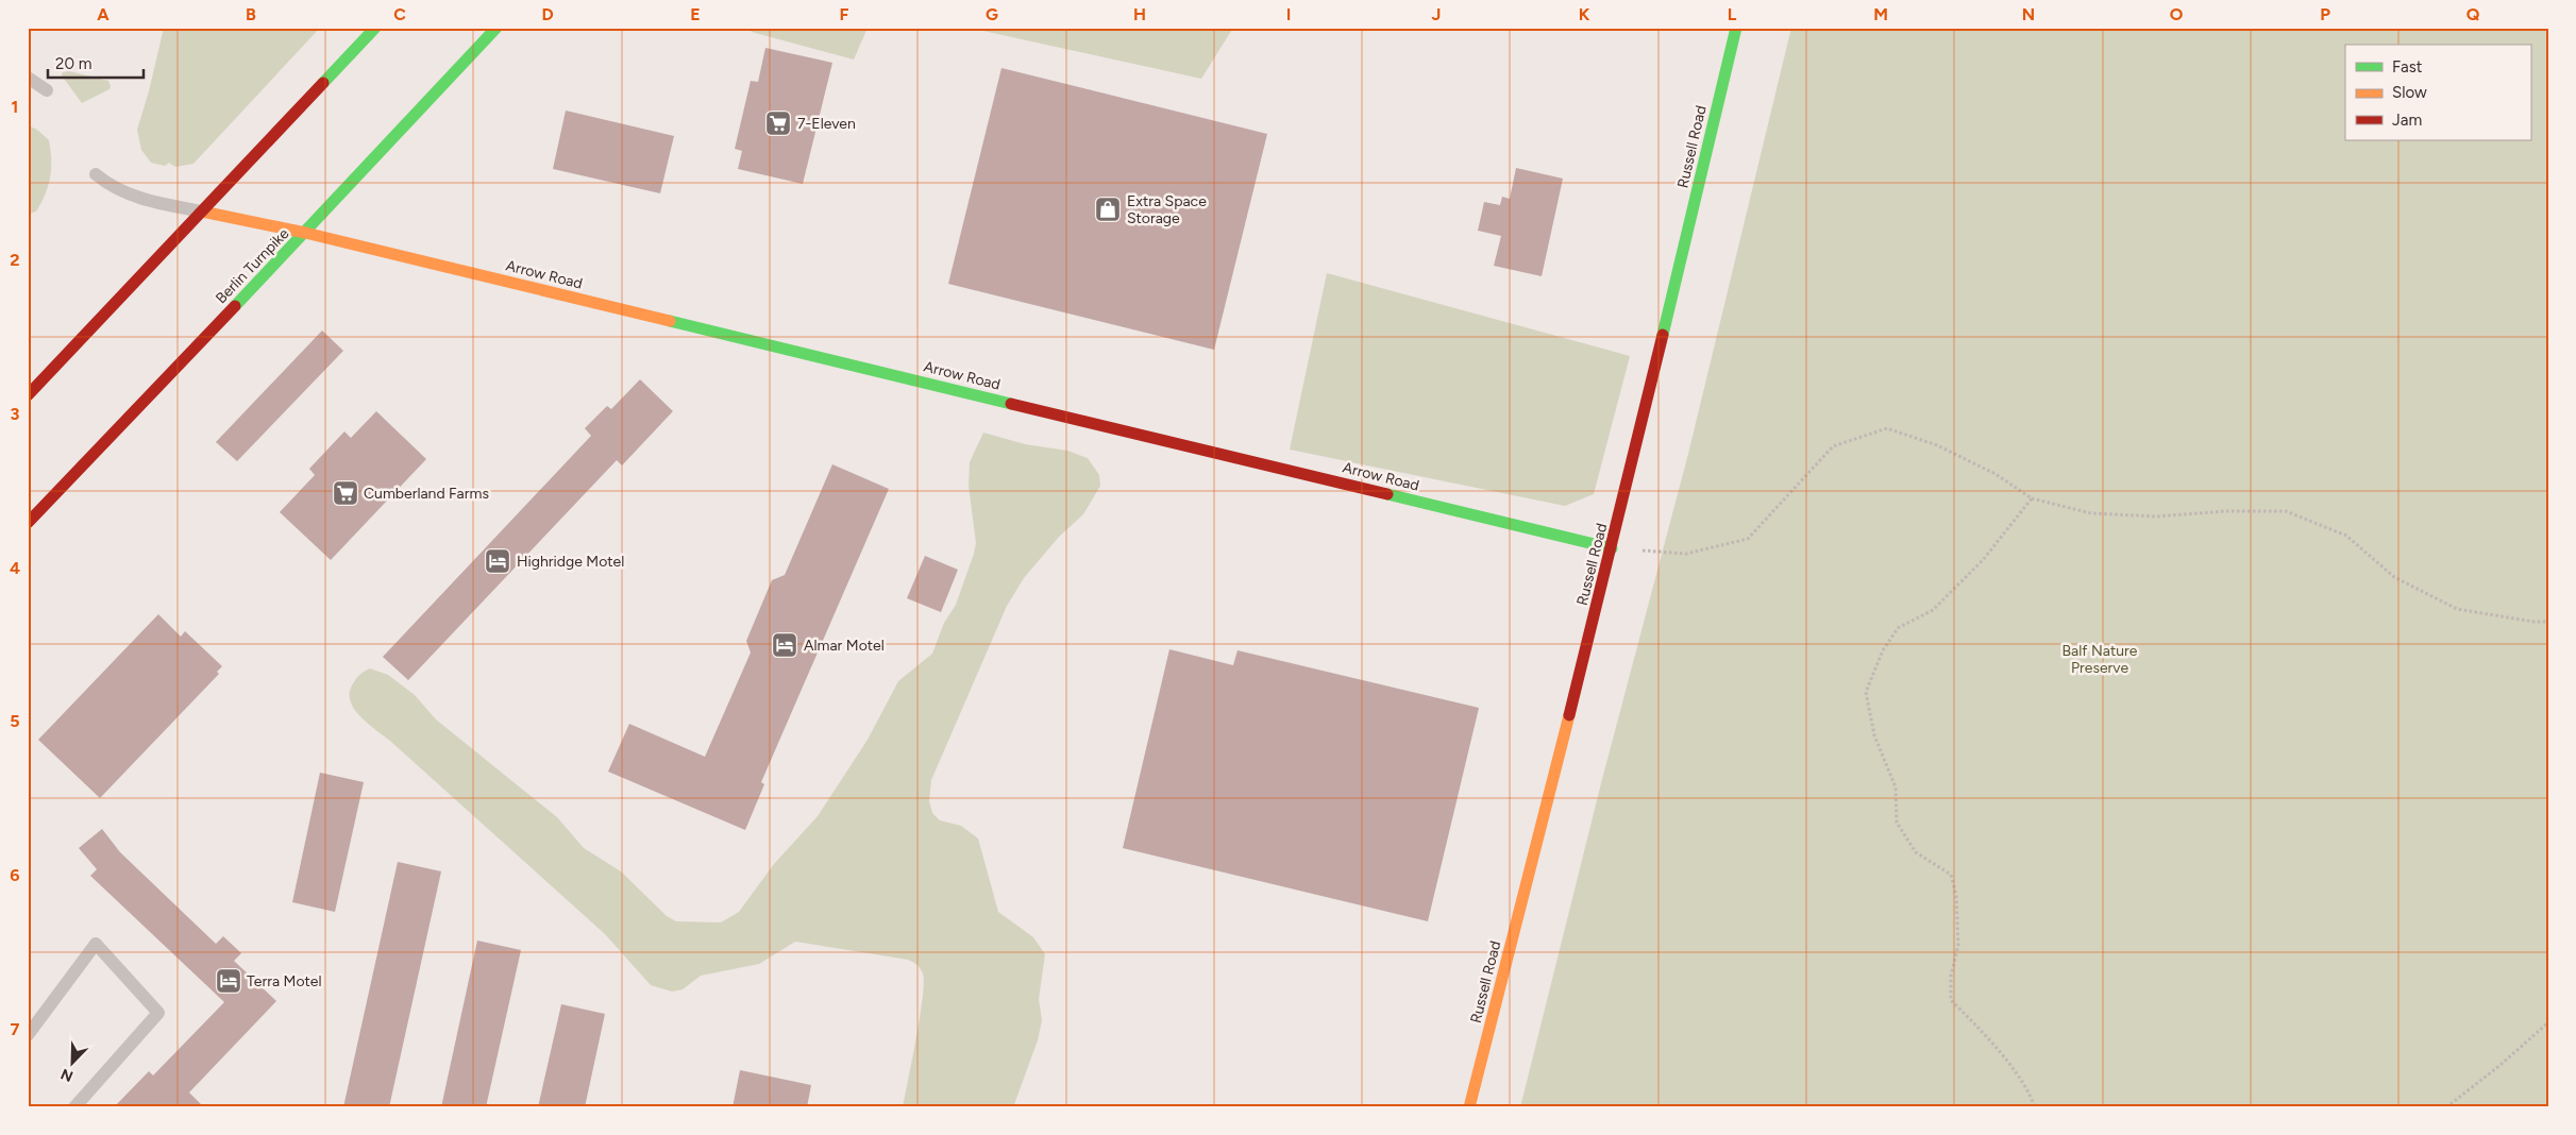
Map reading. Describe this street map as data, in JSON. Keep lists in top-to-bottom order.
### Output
{
  "streets": {
    "main road": ["Russell Road", "Berlin Turnpike", "Arrow Road"]
  },
  "crossings": [
    ["Russell Road", "Arrow Road"],
    ["Berlin Turnpike", "Arrow Road"]
  ],
  "parks": ["Balf Nature Preserve"],
  "places": {
    "supermarket": ["7-Eleven", "Cumberland Farms"],
    "shop": ["Extra Space Storage"],
    "hotel": ["Highridge Motel", "Almar Motel", "Terra Motel"]
  },
  "legend": ["Fast", "Slow", "Jam"],
  "scale_bar": "20 m",
  "north": "bottom left",
  "grid": {
    "columns": [
      "A",
      "B",
      "C",
      "D",
      "E",
      "F",
      "G",
      "H",
      "I",
      "J",
      "K",
      "L",
      "M",
      "N",
      "O",
      "P",
      "Q"
    ],
    "rows": [
      "1",
      "2",
      "3",
      "4",
      "5",
      "6",
      "7"
    ]
  }
}
